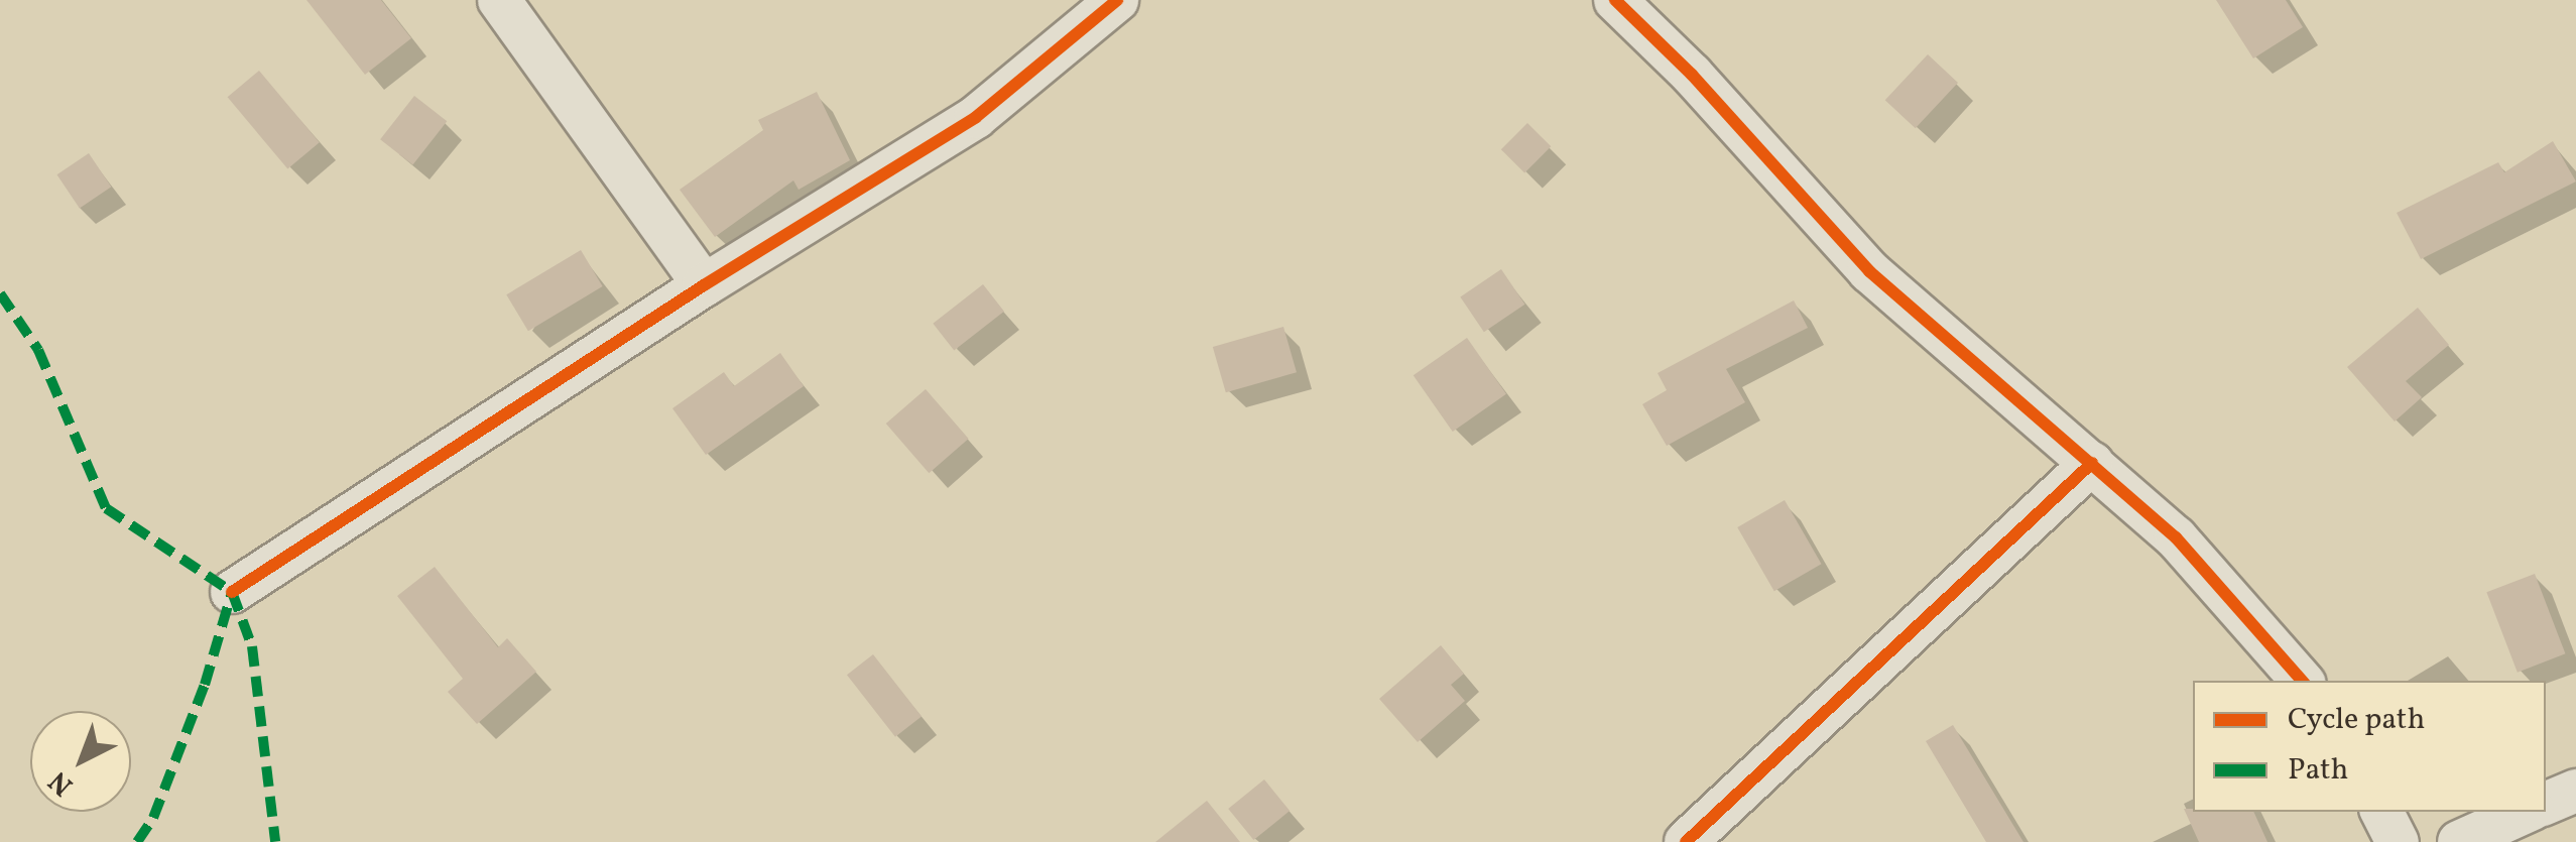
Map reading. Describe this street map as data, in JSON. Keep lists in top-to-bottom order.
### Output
{
  "legend": ["Cycle path", "Path"],
  "north": "bottom left"
}
